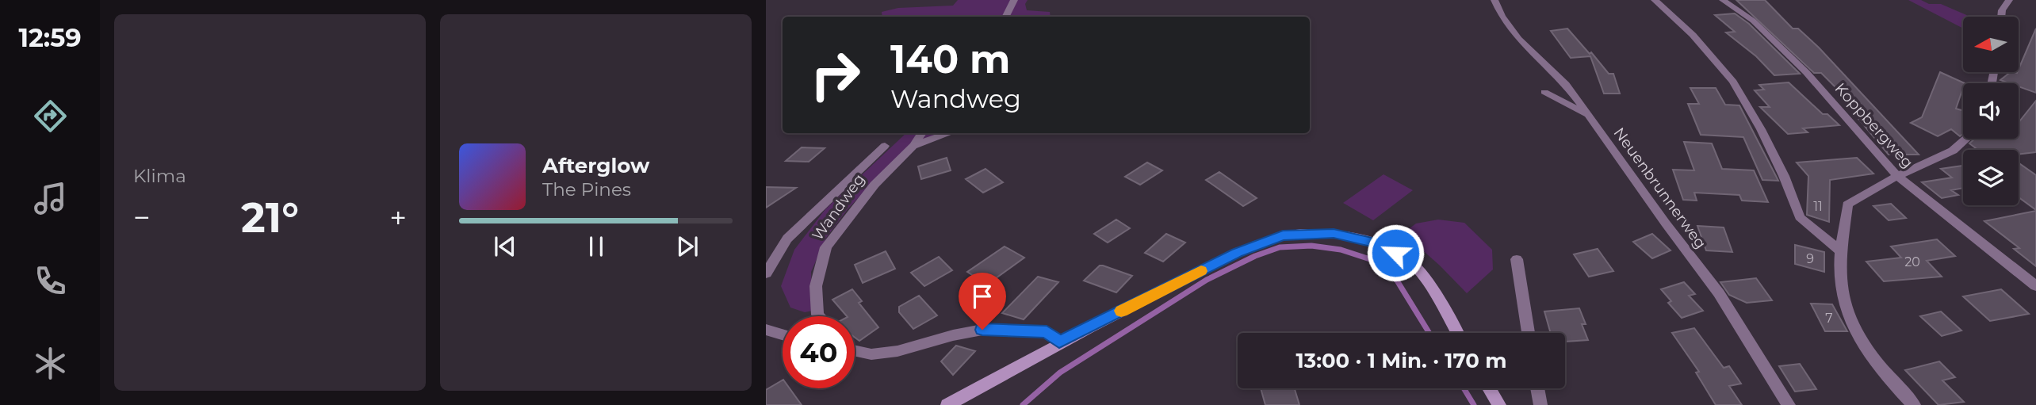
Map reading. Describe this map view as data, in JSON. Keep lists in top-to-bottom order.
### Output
{
  "streets": {
    "street": ["Koppbergweg", "Neuenbrunnerweg", "Wandweg"]
  },
  "house_numbers": [
    "11",
    "9",
    "20",
    "7"
  ],
  "north": "left",
  "page": {
    "tabs": "12:59",
    "tile": "Klima",
    "turn": ["140 m", "Wandweg"],
    "song": ["Afterglow", "The Pines"],
    "heat": ["−", "21°", "+"],
    "limit": "40",
    "trip": "13:00 · 1 Min. · 170 m"
  }
}
